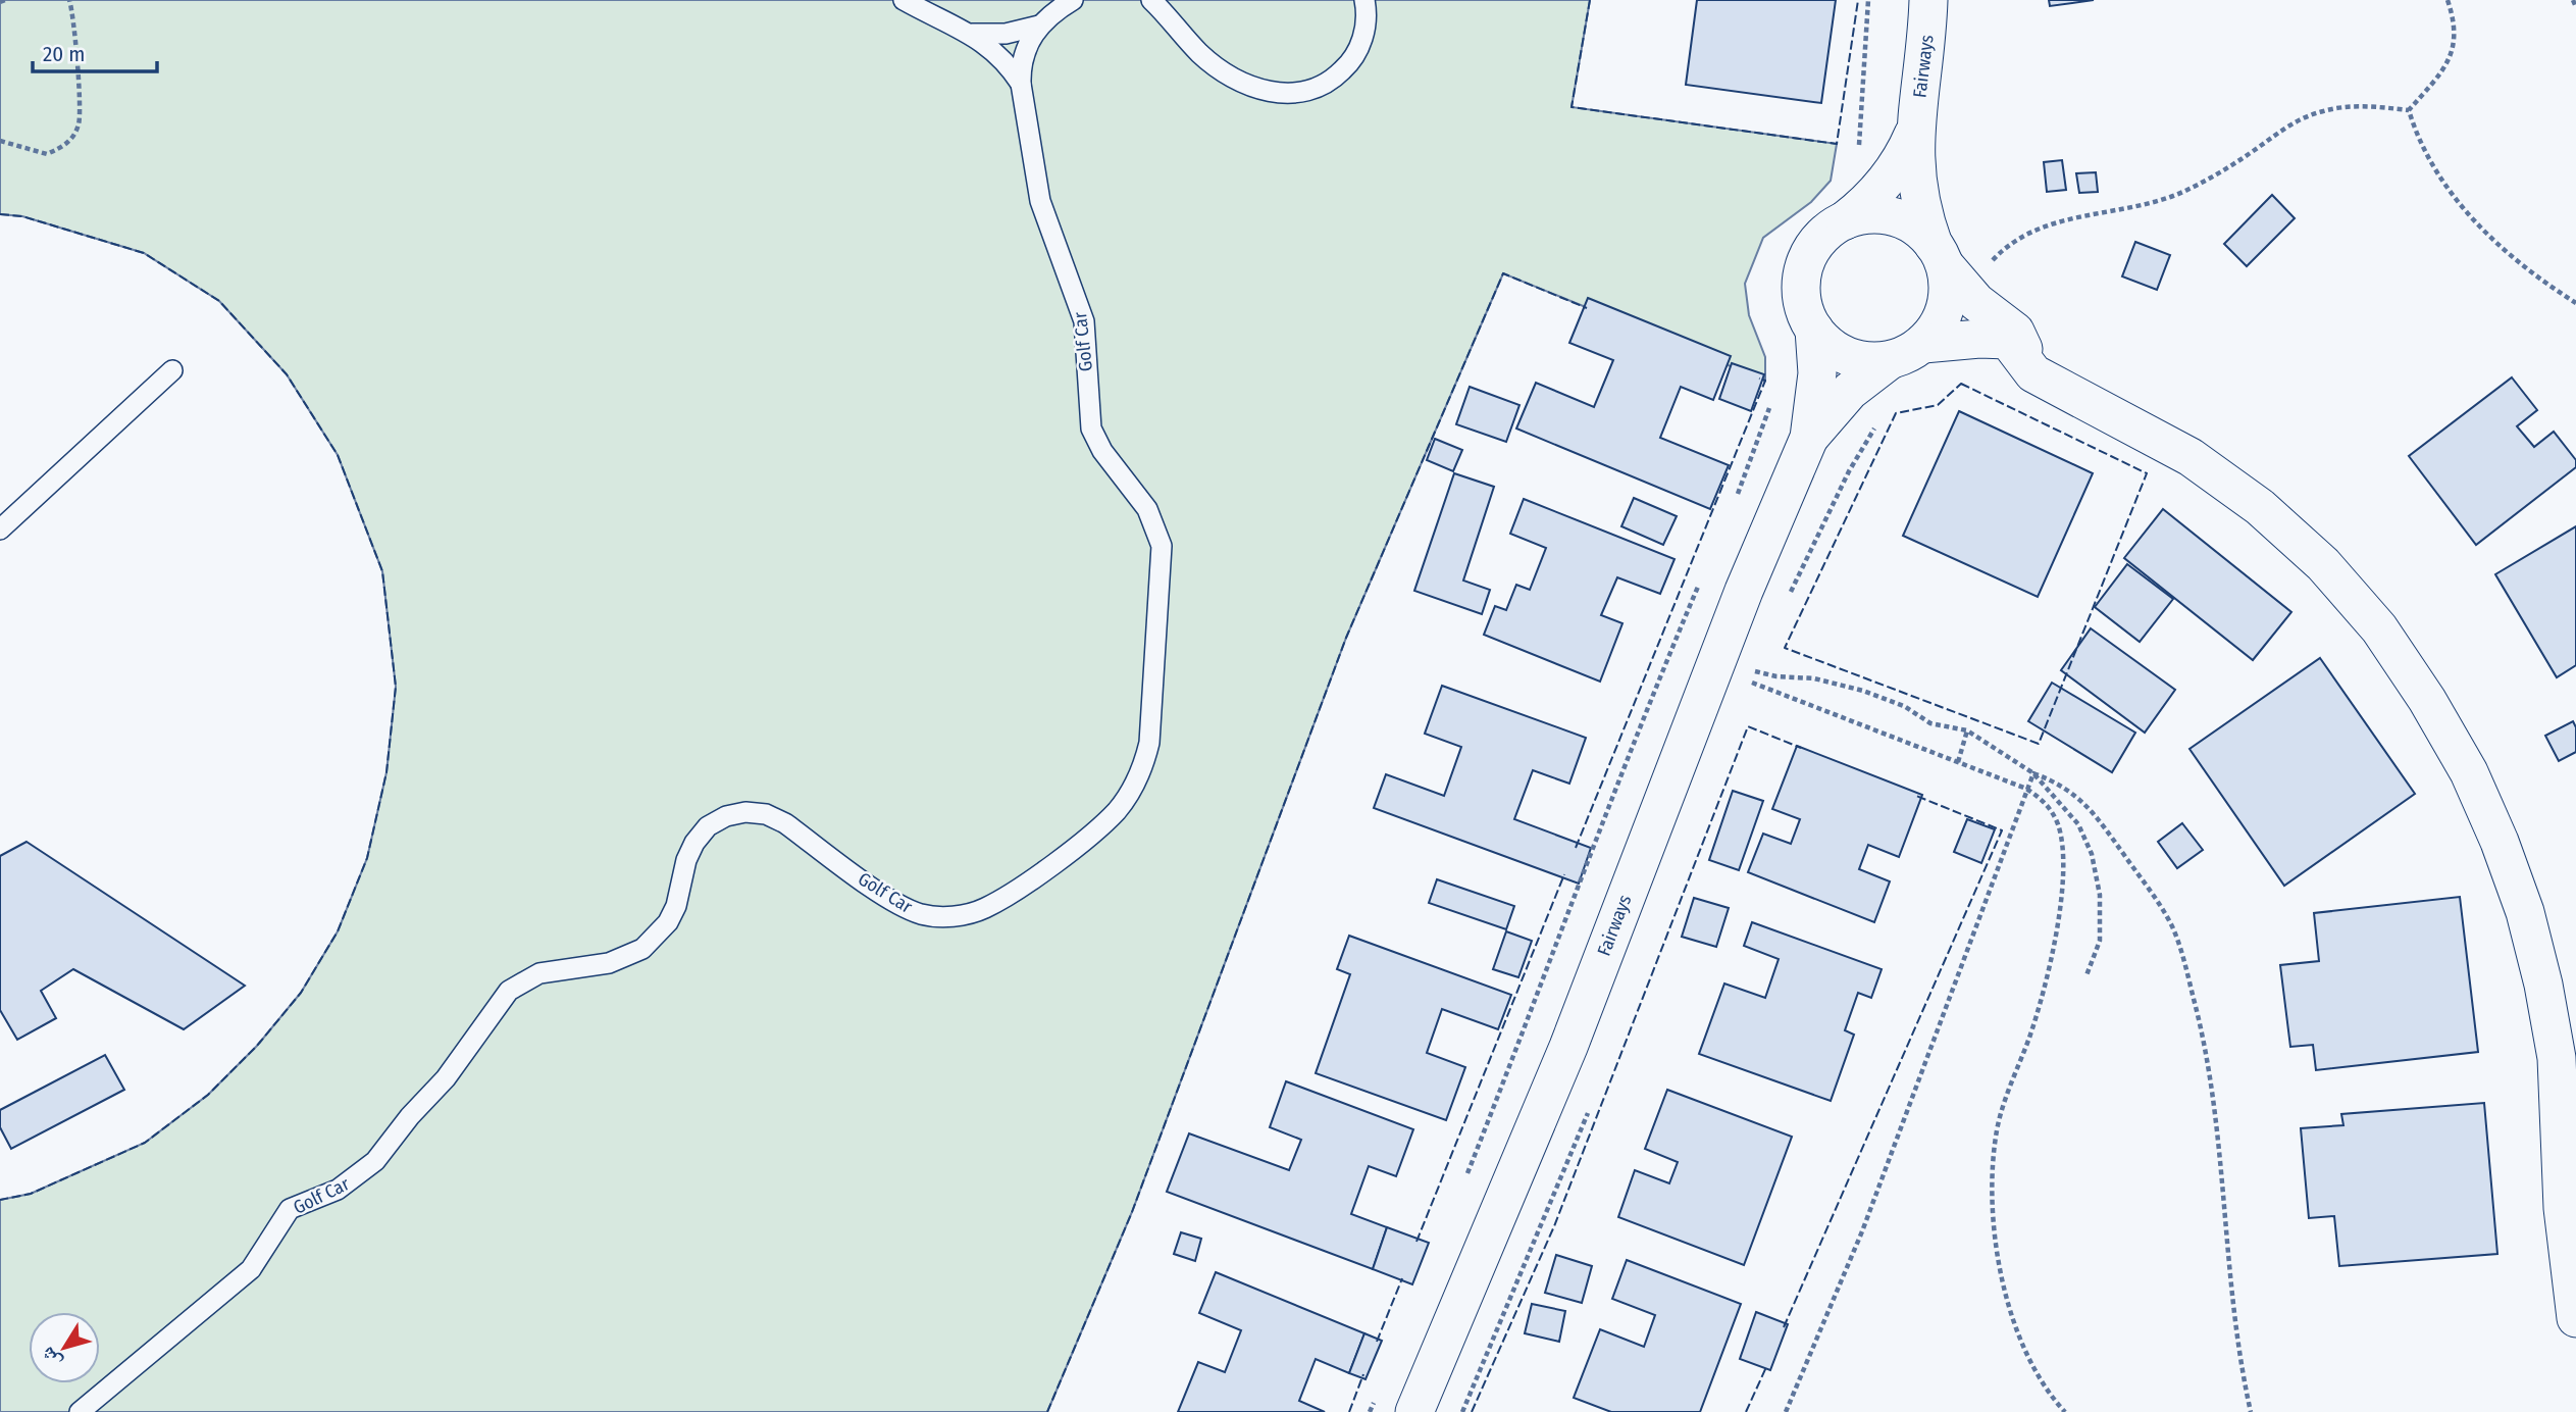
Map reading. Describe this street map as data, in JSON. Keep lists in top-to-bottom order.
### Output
{
  "streets": {
    "street": ["Fairways"],
    "lane": ["Golf Car"]
  },
  "scale_bar": "20 m",
  "north": "bottom left"
}
